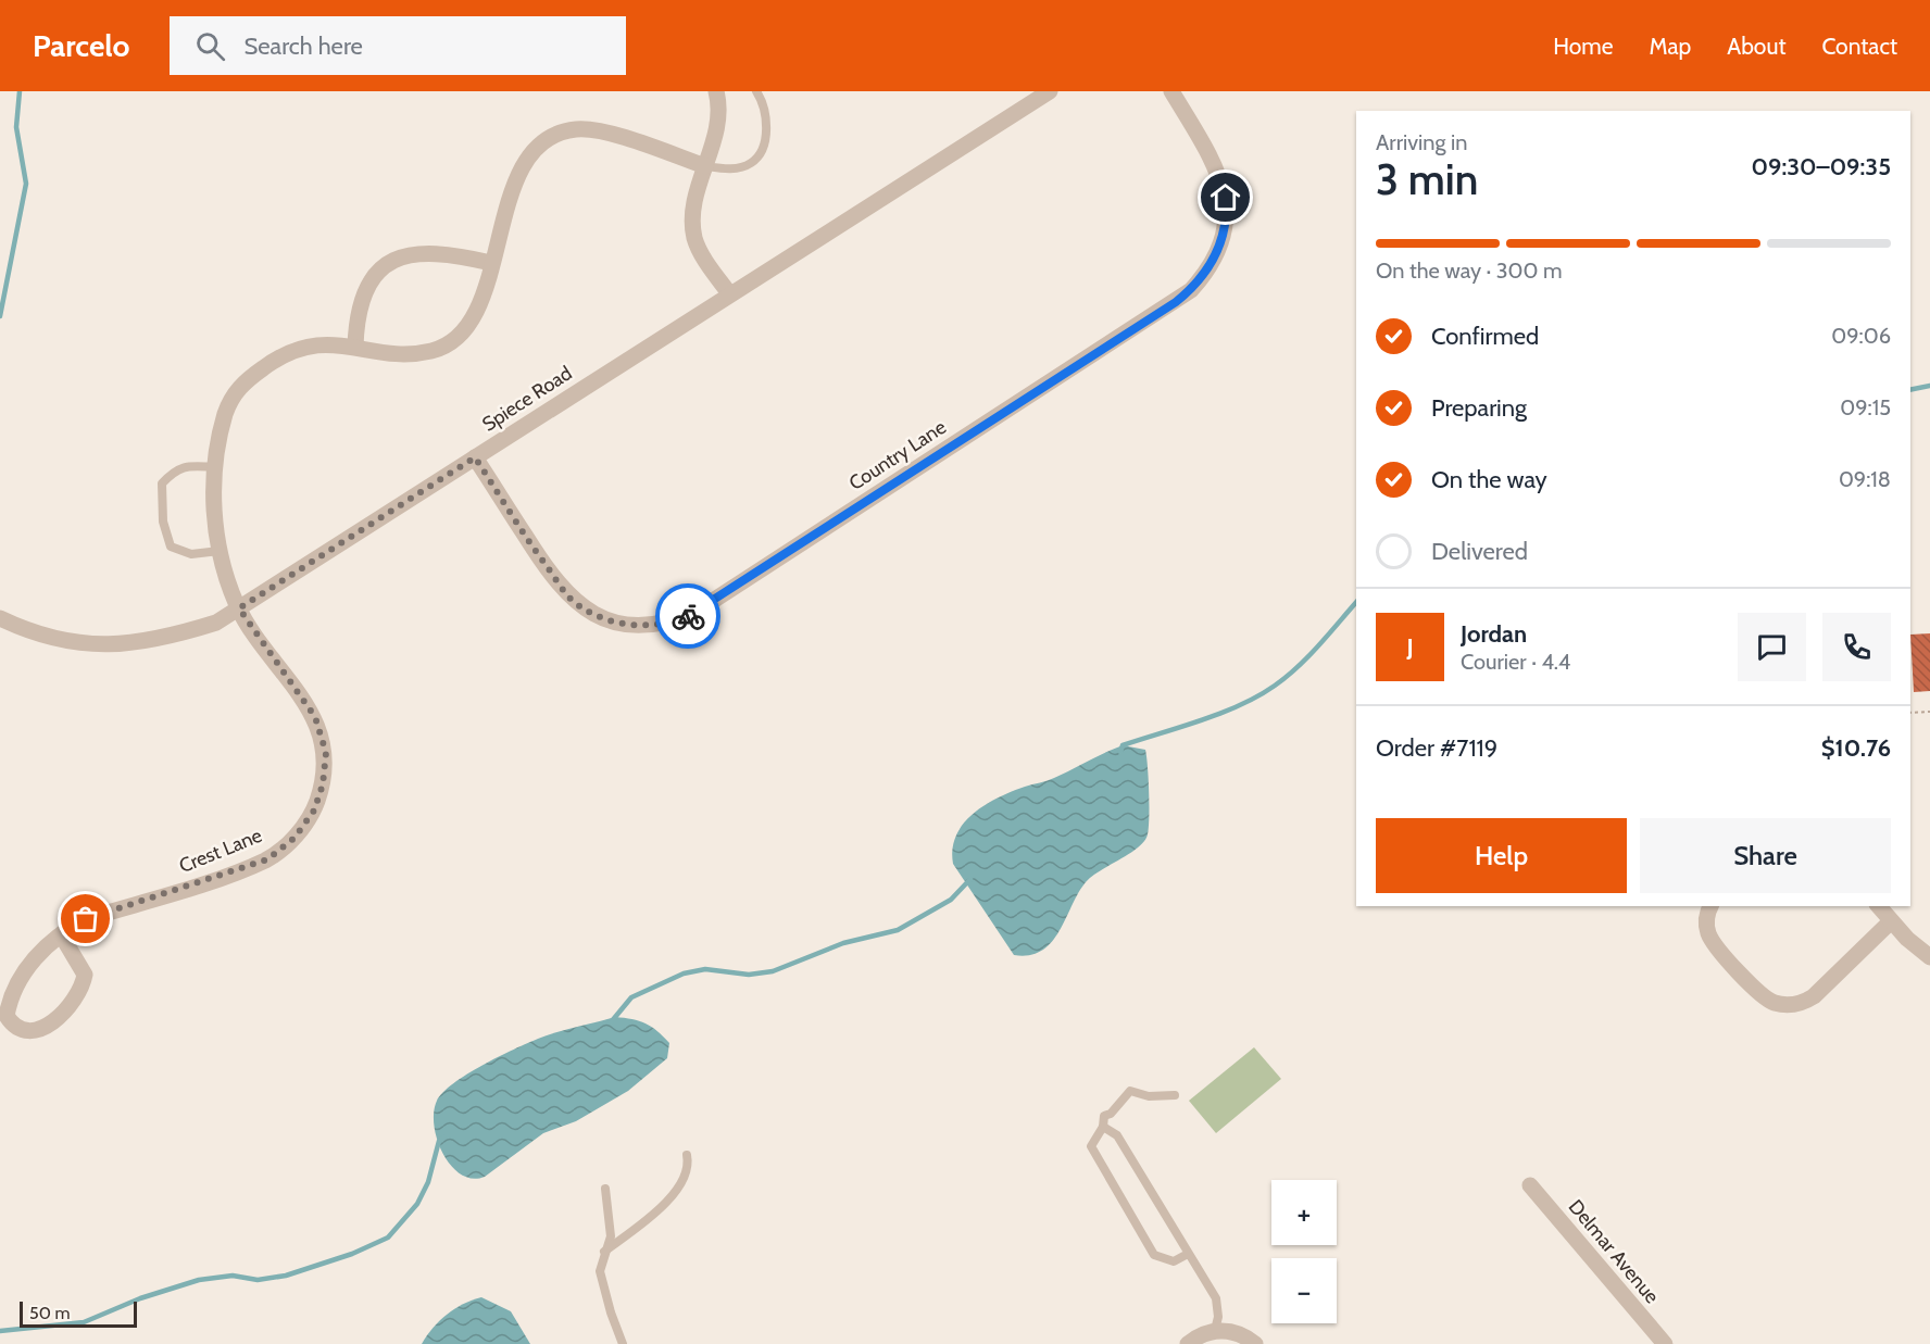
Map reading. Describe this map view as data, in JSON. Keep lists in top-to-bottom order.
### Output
{
  "streets": {
    "street": [
      "Spiece Road",
      "Country Lane",
      "Crest Lane",
      "Delmar Avenue"
    ]
  },
  "crossings": [
    ["Spiece Road", "Country Lane"],
    ["Spiece Road", "Crest Lane"]
  ],
  "scale_bar": "50 m",
  "page": {
    "header": "Parcelo",
    "search": "Search here",
    "nav": [
      "Home",
      "Map",
      "About",
      "Contact"
    ],
    "heading": ["3 min", "Arriving in", "09:30–09:35"],
    "panel": [
      "Jordan",
      "Courier · 4.4",
      "Order #7119",
      "$10.76"
    ],
    "bar": "On the way · 300 m",
    "list": [
      ["Confirmed", "09:06"],
      ["Preparing", "09:15"],
      ["On the way", "09:18"],
      "Delivered"
    ],
    "round": "J",
    "buttons": ["Help", "Share"],
    "map_buttons": ["+", "−"],
    "scale": "50 m"
  }
}
